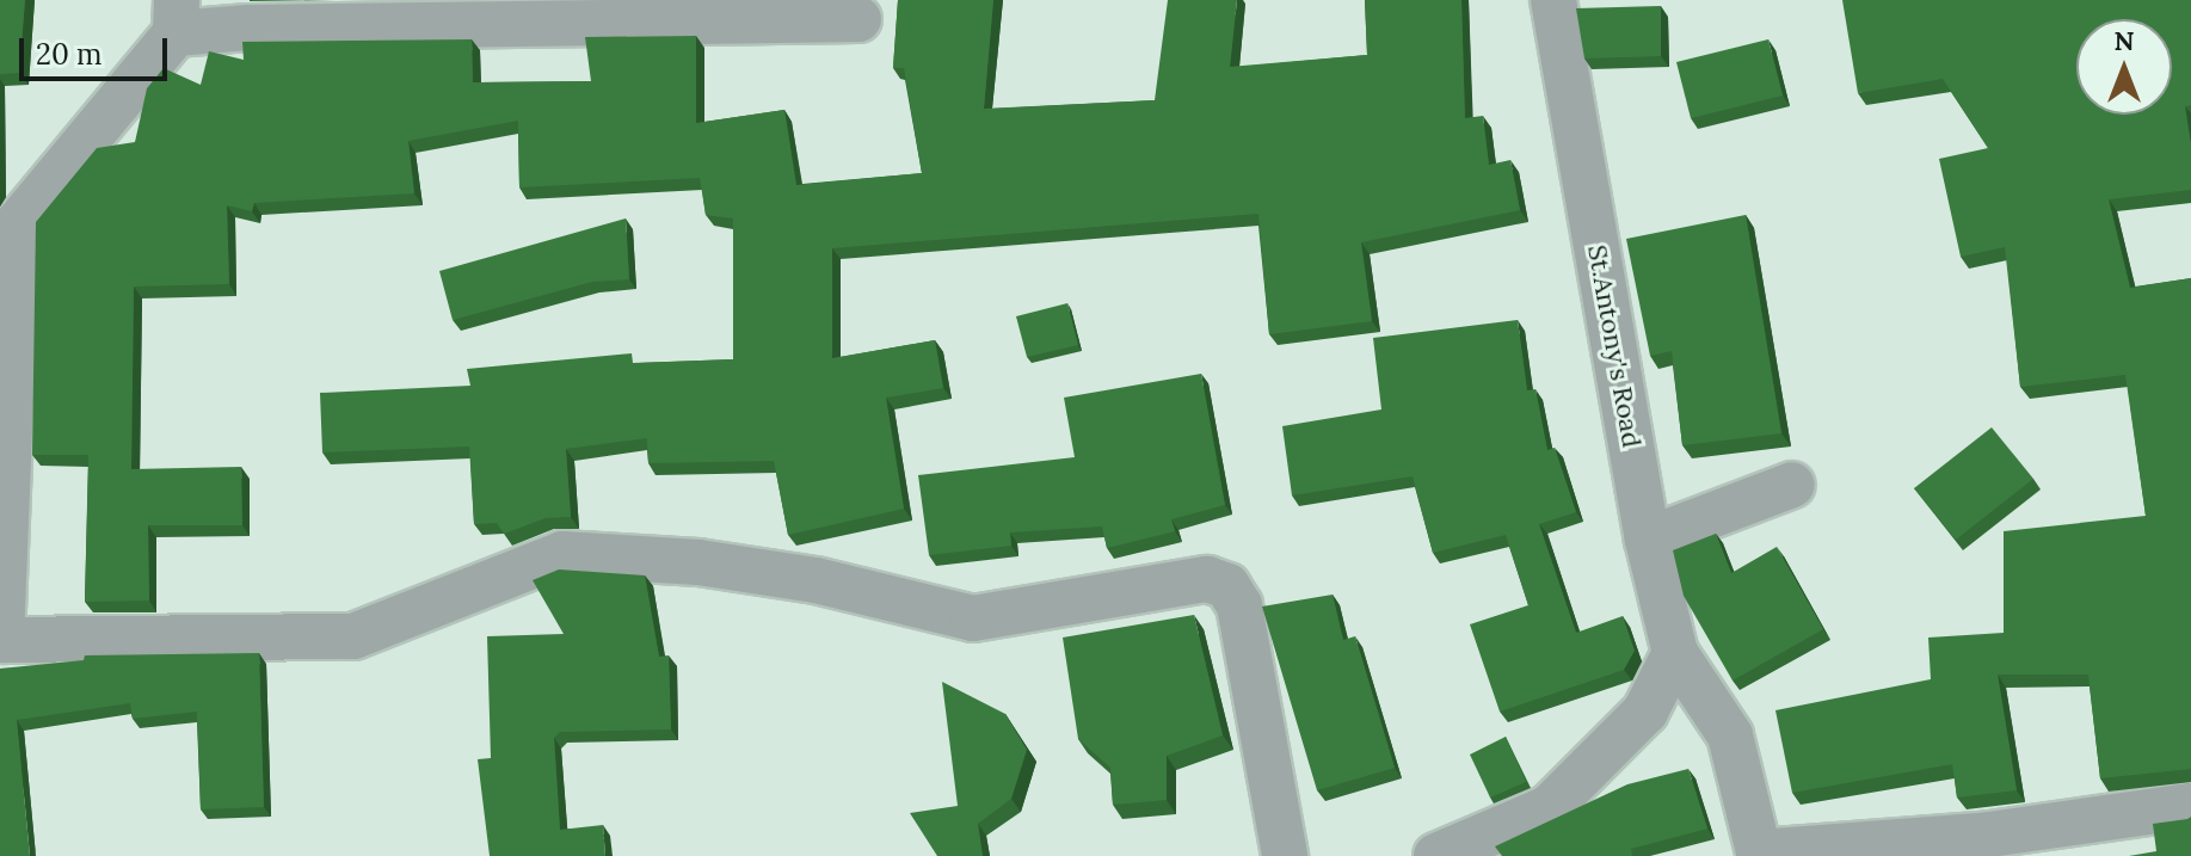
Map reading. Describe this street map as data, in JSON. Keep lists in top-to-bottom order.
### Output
{
  "streets": {
    "street": ["St.Antony's Road"]
  },
  "scale_bar": "20 m",
  "north": "top"
}
